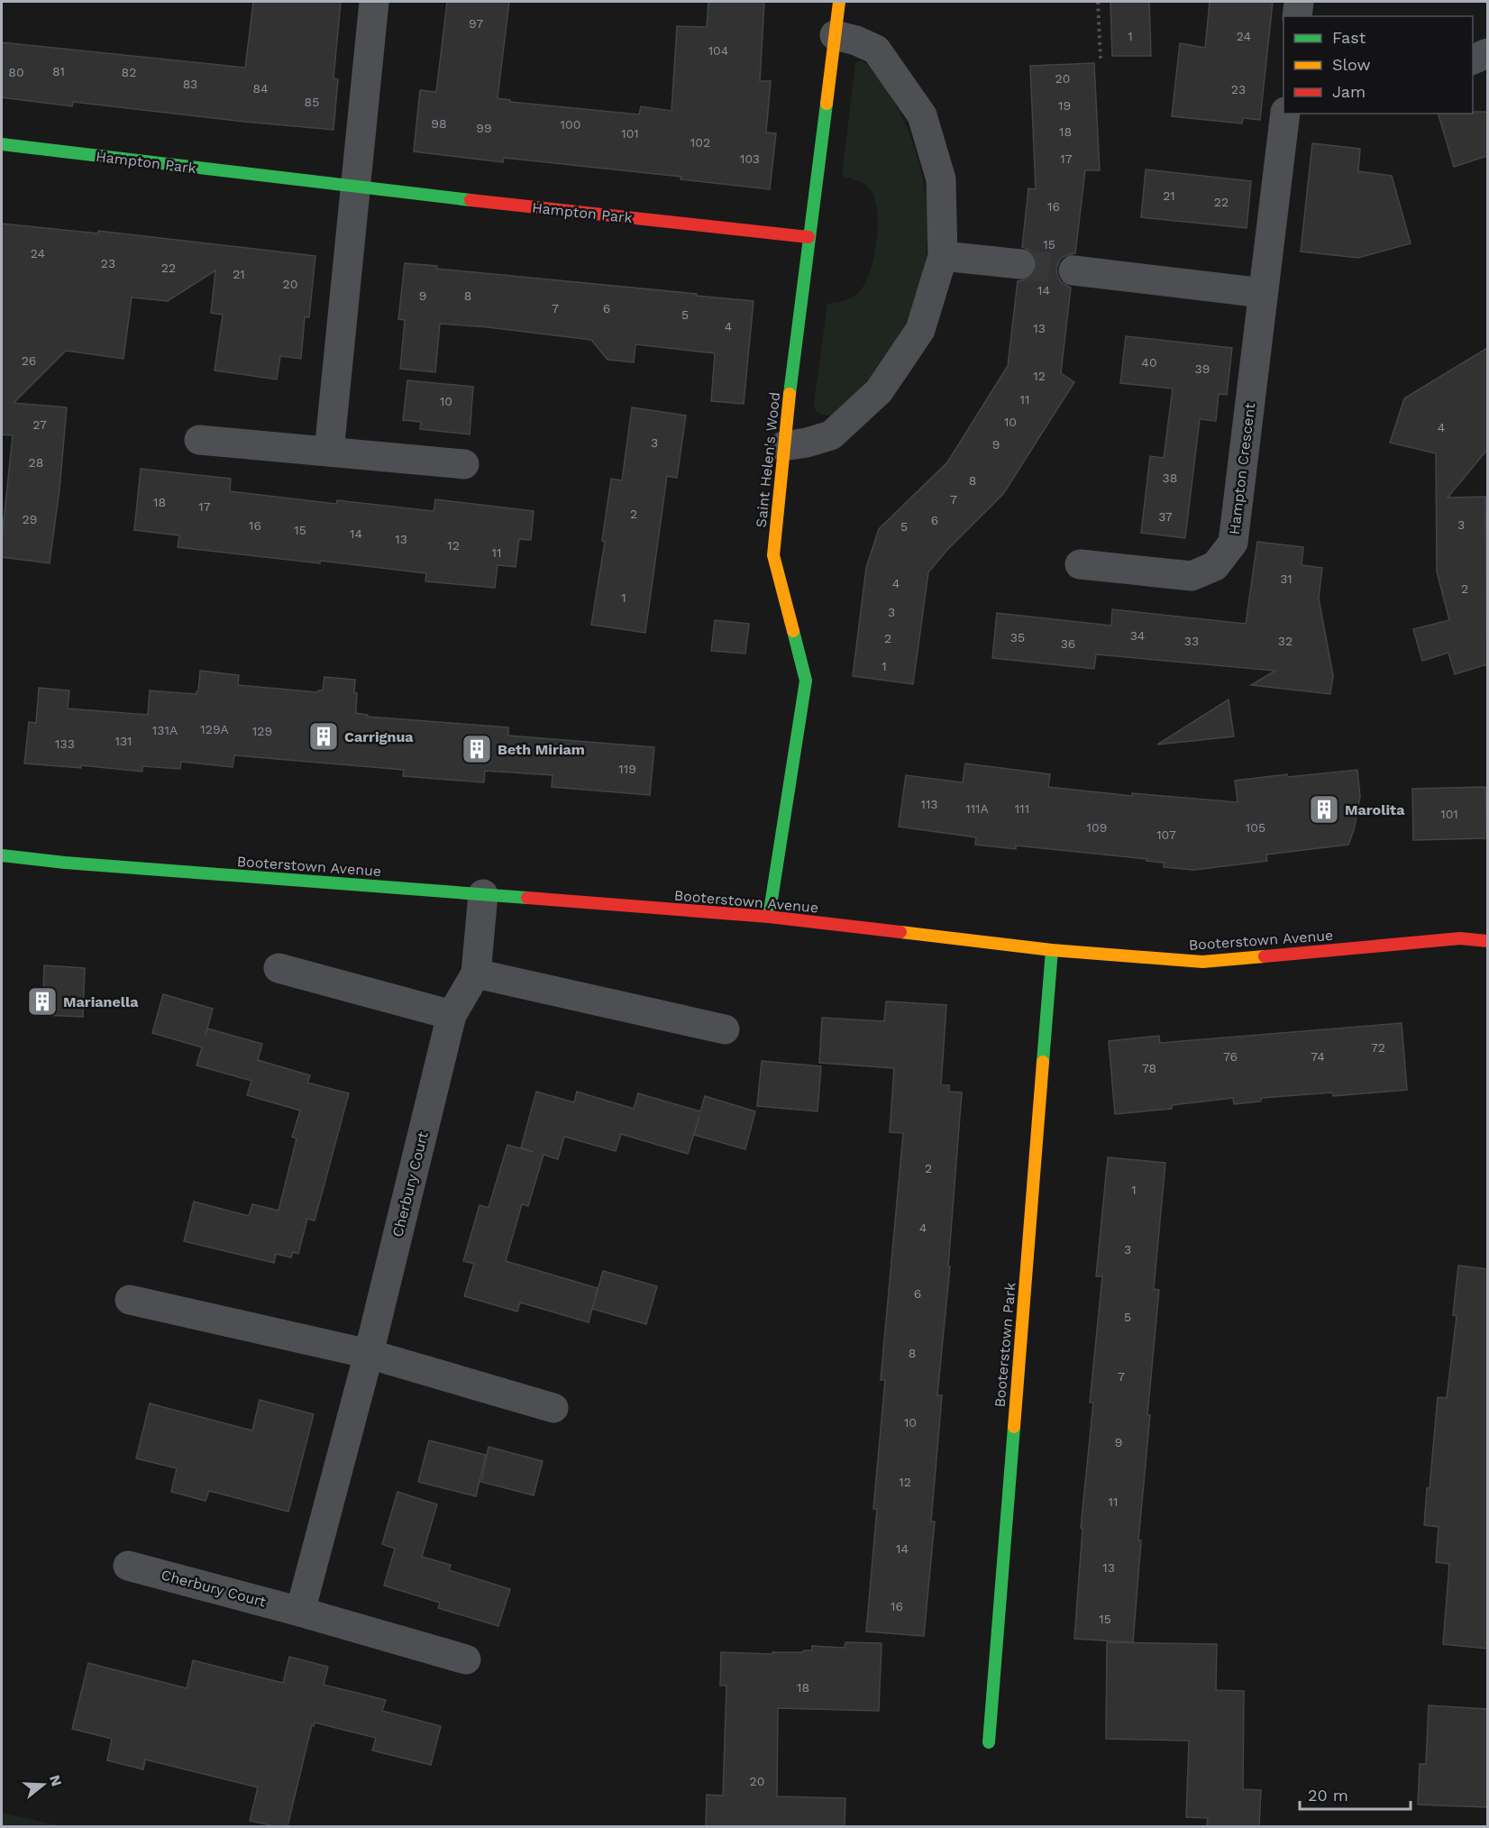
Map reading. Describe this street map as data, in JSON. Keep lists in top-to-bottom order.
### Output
{
  "streets": {
    "street": [
      "Hampton Park",
      "Saint Helen's Wood",
      "Hampton Crescent",
      "Booterstown Avenue",
      "Cherbury Court",
      "Booterstown Park"
    ]
  },
  "crossings": [
    ["Hampton Park", "Saint Helen's Wood"],
    ["Saint Helen's Wood", "Booterstown Avenue"],
    ["Booterstown Avenue", "Cherbury Court"],
    ["Booterstown Avenue", "Booterstown Park"]
  ],
  "places": {
    "building": [
      "Carrignua",
      "Beth Miriam",
      "Marolita",
      "Marianella"
    ]
  },
  "house_numbers": [
    "97",
    "1",
    "24",
    "104",
    "81",
    "80",
    "82",
    "20",
    "83",
    "84",
    "23",
    "85",
    "19",
    "98",
    "100",
    "99",
    "18",
    "101",
    "102",
    "103",
    "17",
    "21",
    "22",
    "16",
    "15",
    "24",
    "23",
    "22",
    "21",
    "20",
    "14",
    "9",
    "8",
    "7",
    "6",
    "5",
    "4",
    "13",
    "26",
    "40",
    "39",
    "12",
    "11",
    "10",
    "10",
    "27",
    "4",
    "3",
    "9",
    "28",
    "38",
    "8",
    "7",
    "18",
    "17",
    "2",
    "37",
    "29",
    "6",
    "3",
    "16",
    "5",
    "15",
    "14",
    "13",
    "12",
    "11",
    "31",
    "4",
    "2",
    "1",
    "3",
    "34",
    "35",
    "2",
    "33",
    "32",
    "36",
    "1",
    "129A",
    "131A",
    "129",
    "131",
    "133",
    "119",
    "113",
    "111A",
    "111",
    "101",
    "109",
    "105",
    "107",
    "72",
    "76",
    "74",
    "78",
    "2",
    "1",
    "4",
    "3",
    "6",
    "5",
    "8",
    "7",
    "10",
    "9",
    "12",
    "11",
    "14",
    "13",
    "16",
    "15",
    "18",
    "20"
  ],
  "legend": ["Fast", "Slow", "Jam"],
  "scale_bar": "20 m",
  "north": "right"
}
